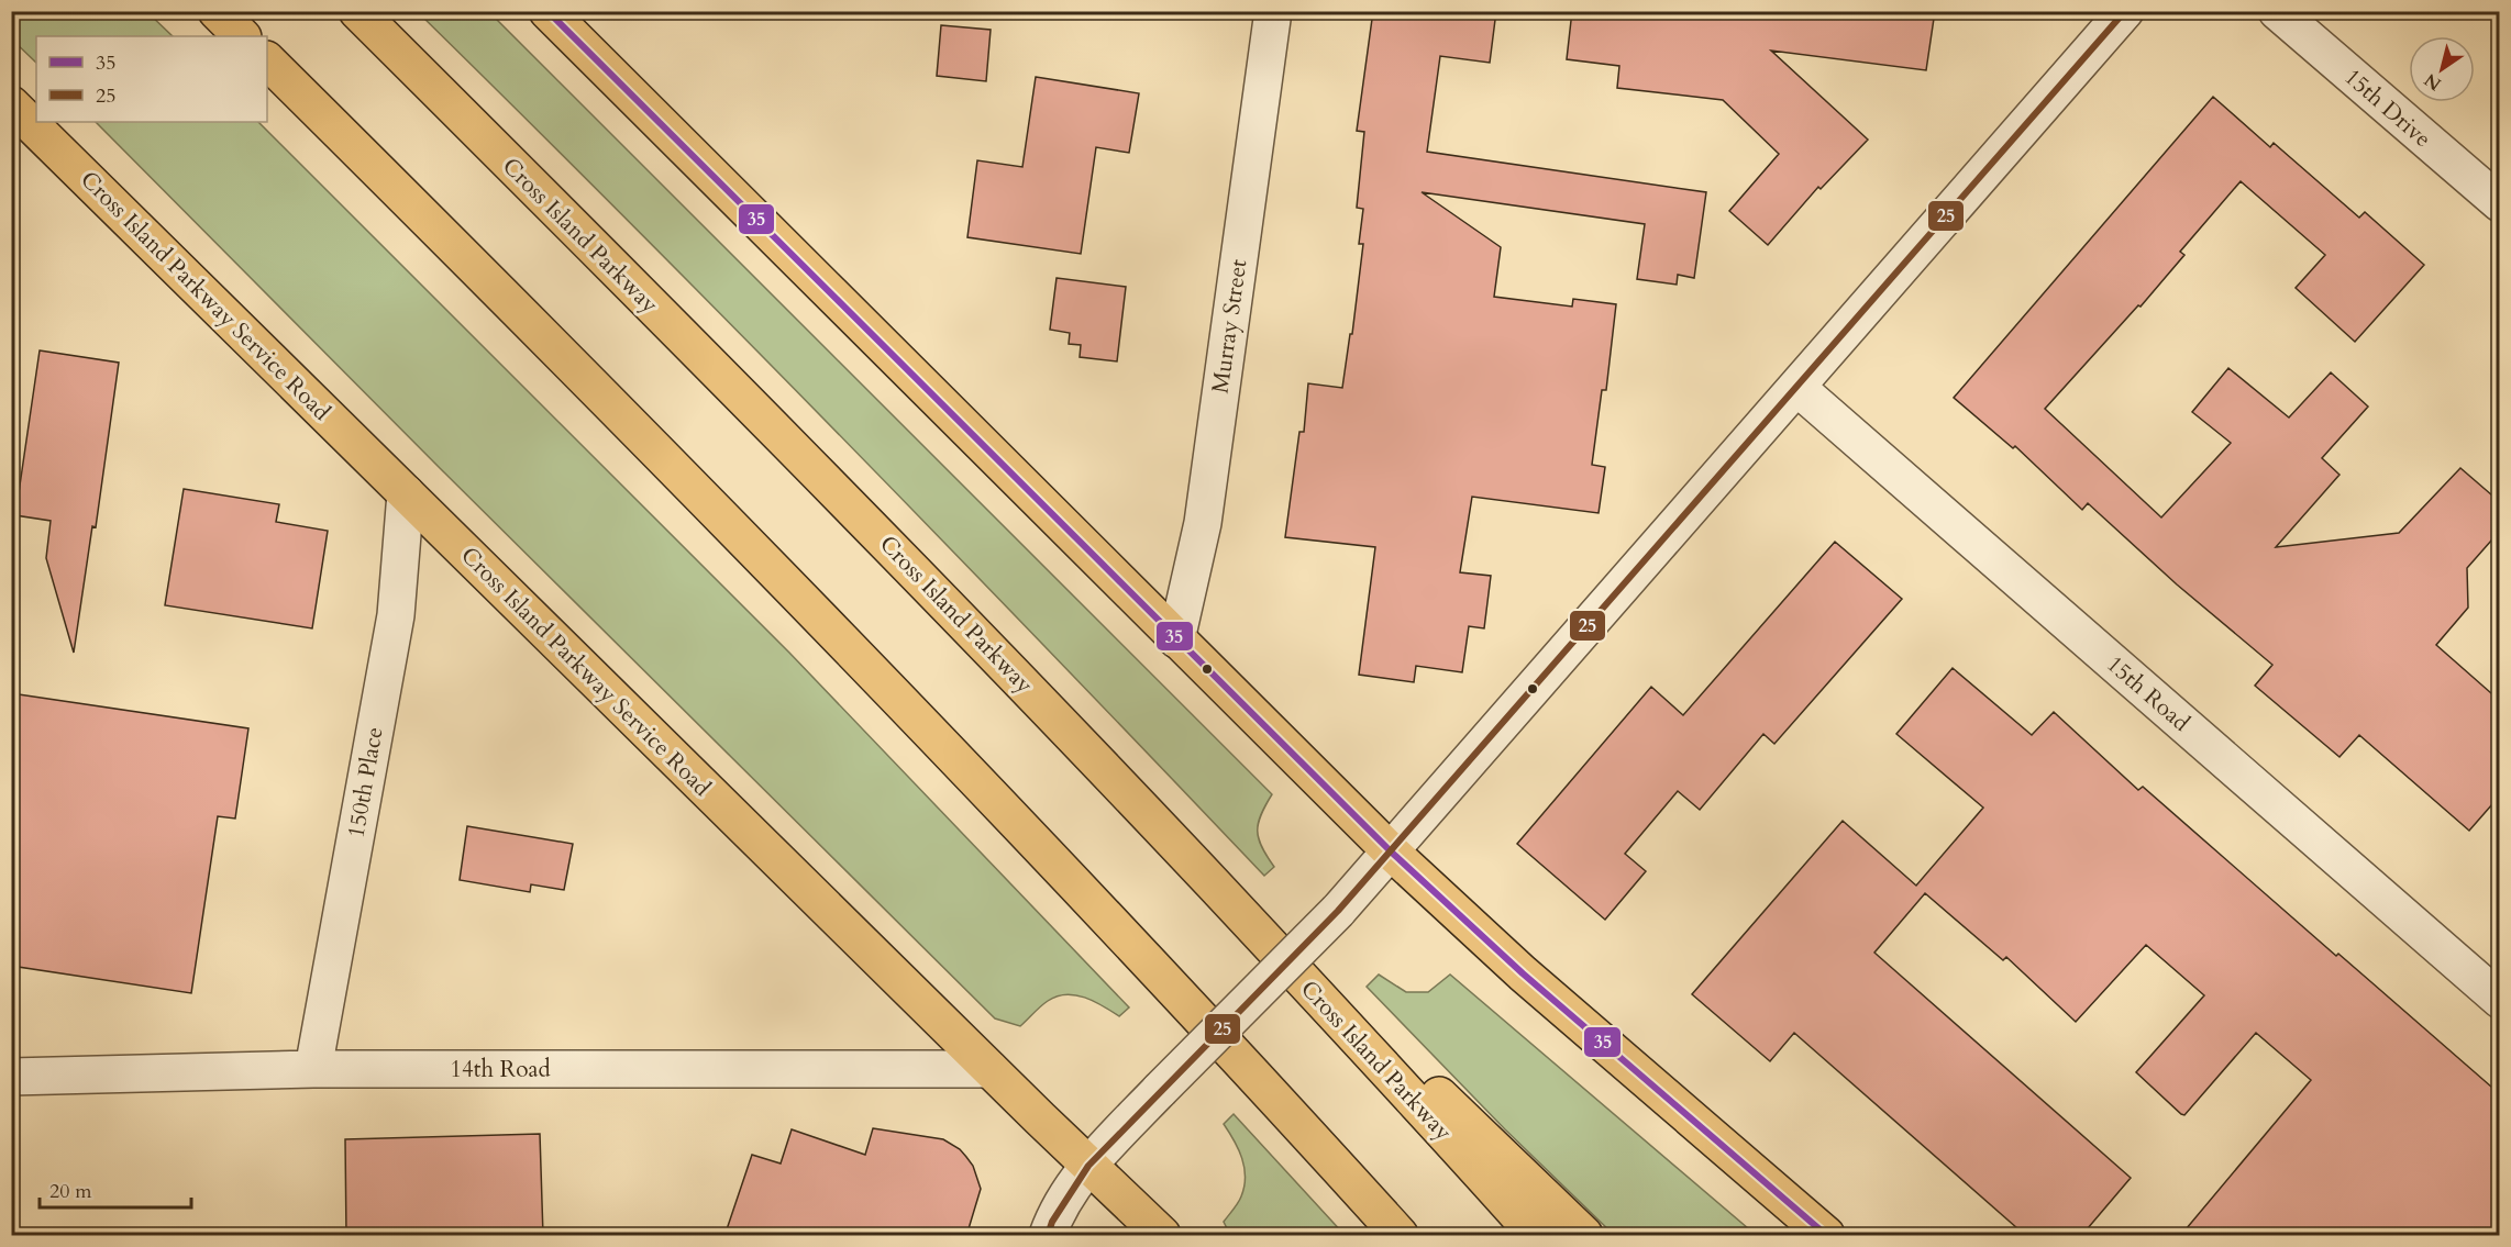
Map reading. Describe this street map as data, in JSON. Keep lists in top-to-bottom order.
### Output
{
  "streets": {
    "main road": ["Cross Island Parkway", "Cross Island Parkway Service Road"],
    "street": [
      "15th Drive",
      "Murray Street",
      "15th Road",
      "150th Place",
      "14th Road"
    ]
  },
  "crossings": [
    ["Cross Island Parkway Service Road", "150th Place"],
    ["Cross Island Parkway Service Road", "14th Road"],
    ["150th Place", "14th Road"]
  ],
  "lines": ["transit line 35", "transit line 25"],
  "legend": ["35", "25"],
  "scale_bar": "20 m",
  "north": "bottom left"
}
